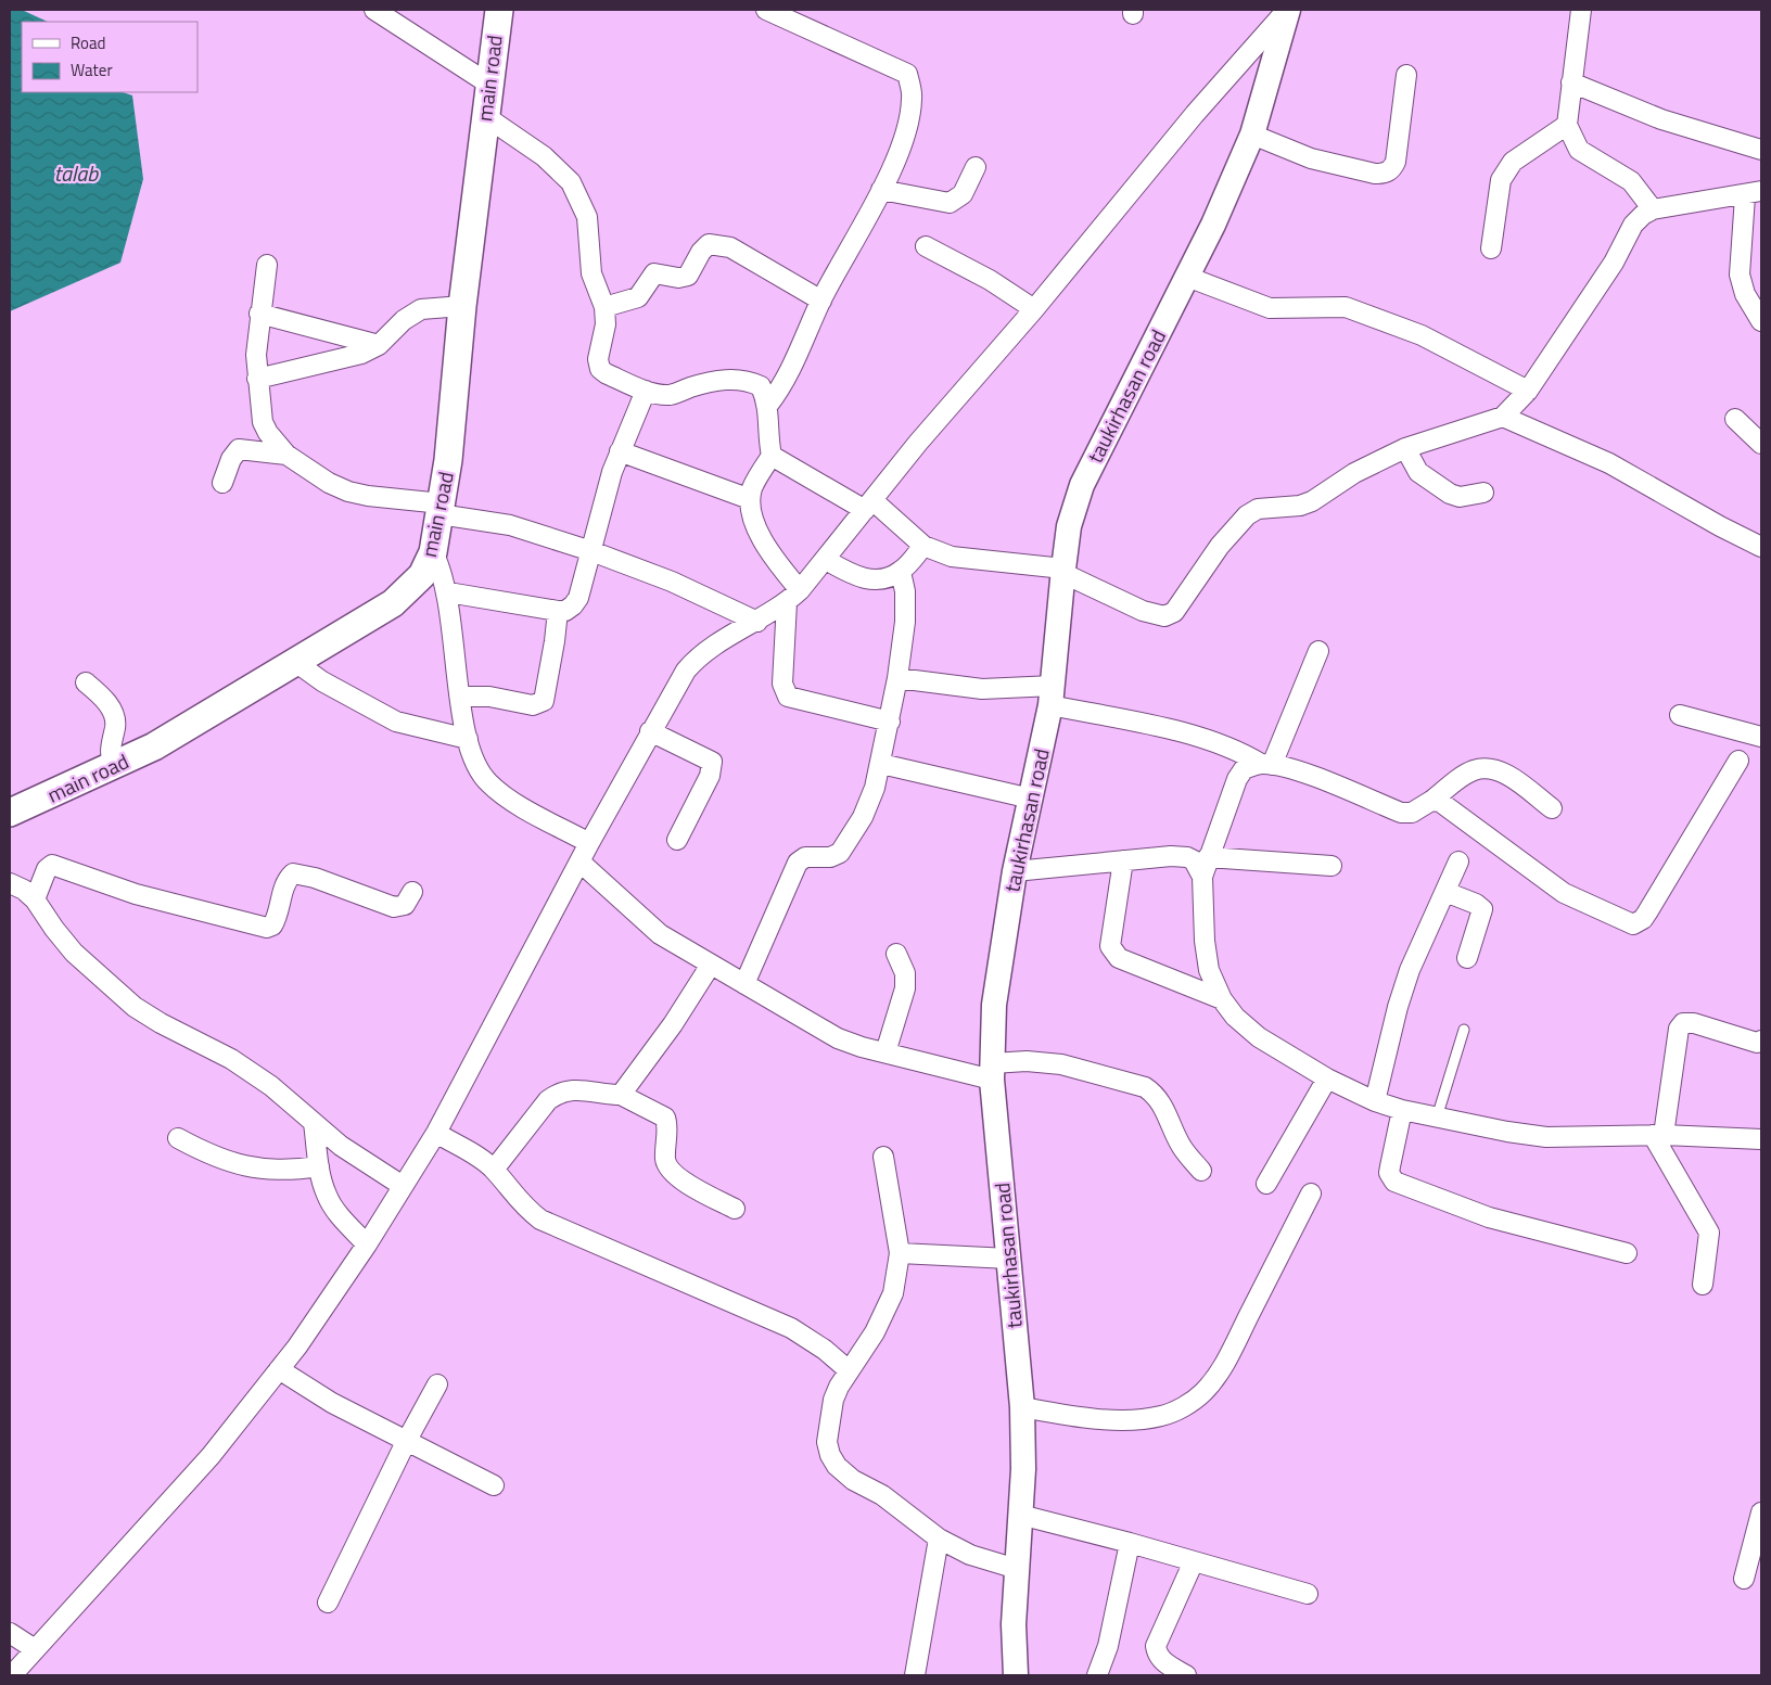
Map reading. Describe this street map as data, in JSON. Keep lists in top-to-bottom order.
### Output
{
  "streets": {
    "main road": ["main road"],
    "street": ["taukirhasan road"]
  },
  "water": ["talab"],
  "legend": ["Road", "Water"]
}
